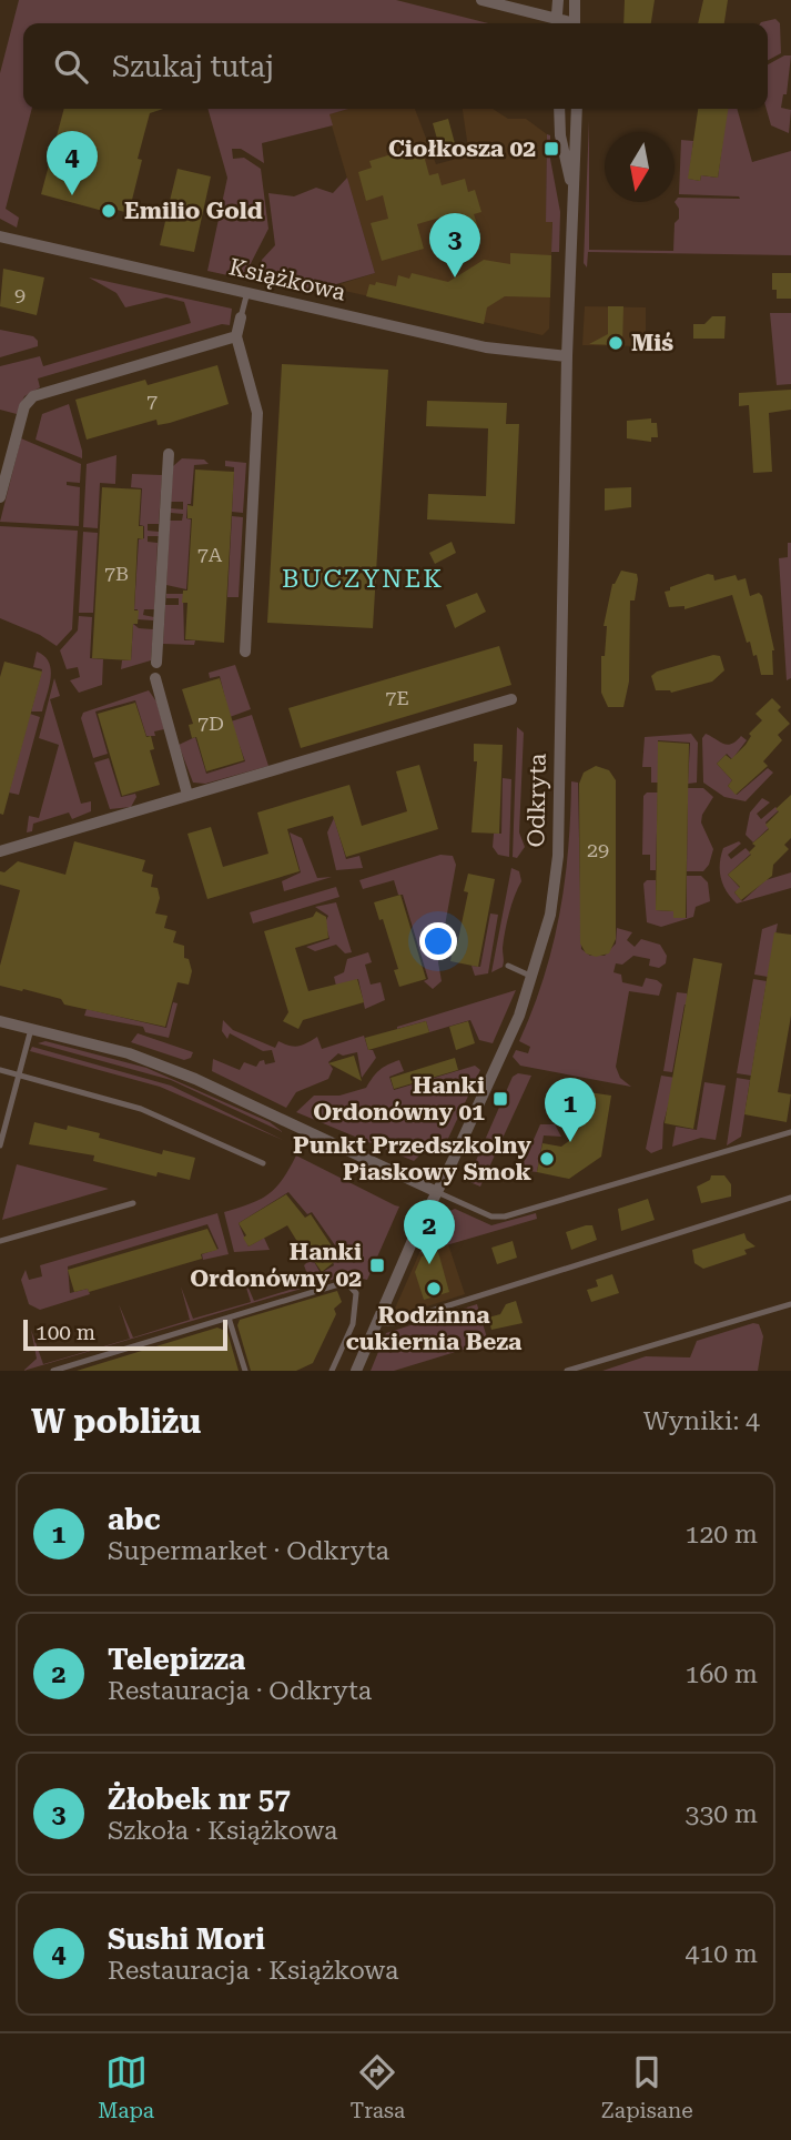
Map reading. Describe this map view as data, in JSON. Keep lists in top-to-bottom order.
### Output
{
  "streets": {
    "street": ["Książkowa", "Odkryta"]
  },
  "crossings": [
    ["Książkowa", "Odkryta"]
  ],
  "districts": ["BUCZYNEK"],
  "places": {
    "transit": ["Ciołkosza 02", "Hanki Ordonówny 01", "Hanki Ordonówny 02"],
    "other": [
      "Emilio Gold",
      "Miś",
      "Punkt Przedszkolny Piaskowy Smok",
      "Rodzinna cukiernia Beza"
    ]
  },
  "house_numbers": [
    "9",
    "7",
    "7A",
    "7B",
    "7E",
    "7D",
    "29"
  ],
  "scale_bar": "100 m",
  "north": "bottom",
  "page": {
    "search": "Szukaj tutaj",
    "pins": [
      "4",
      "3",
      "1",
      "2"
    ],
    "scale": "100 m",
    "heading": ["W pobliżu", "Wyniki: 4"],
    "list": [
      {
        "mark": "1",
        "name": "abc",
        "note": "Supermarket · Odkryta",
        "value": "120 m"
      },
      {
        "mark": "2",
        "name": "Telepizza",
        "note": "Restauracja · Odkryta",
        "value": "160 m"
      },
      {
        "mark": "3",
        "name": "Żłobek nr 57",
        "note": "Szkoła · Książkowa",
        "value": "330 m"
      },
      {
        "mark": "4",
        "name": "Sushi Mori",
        "note": "Restauracja · Książkowa",
        "value": "410 m"
      }
    ],
    "nav": ["Mapa", "Trasa", "Zapisane"]
  }
}
